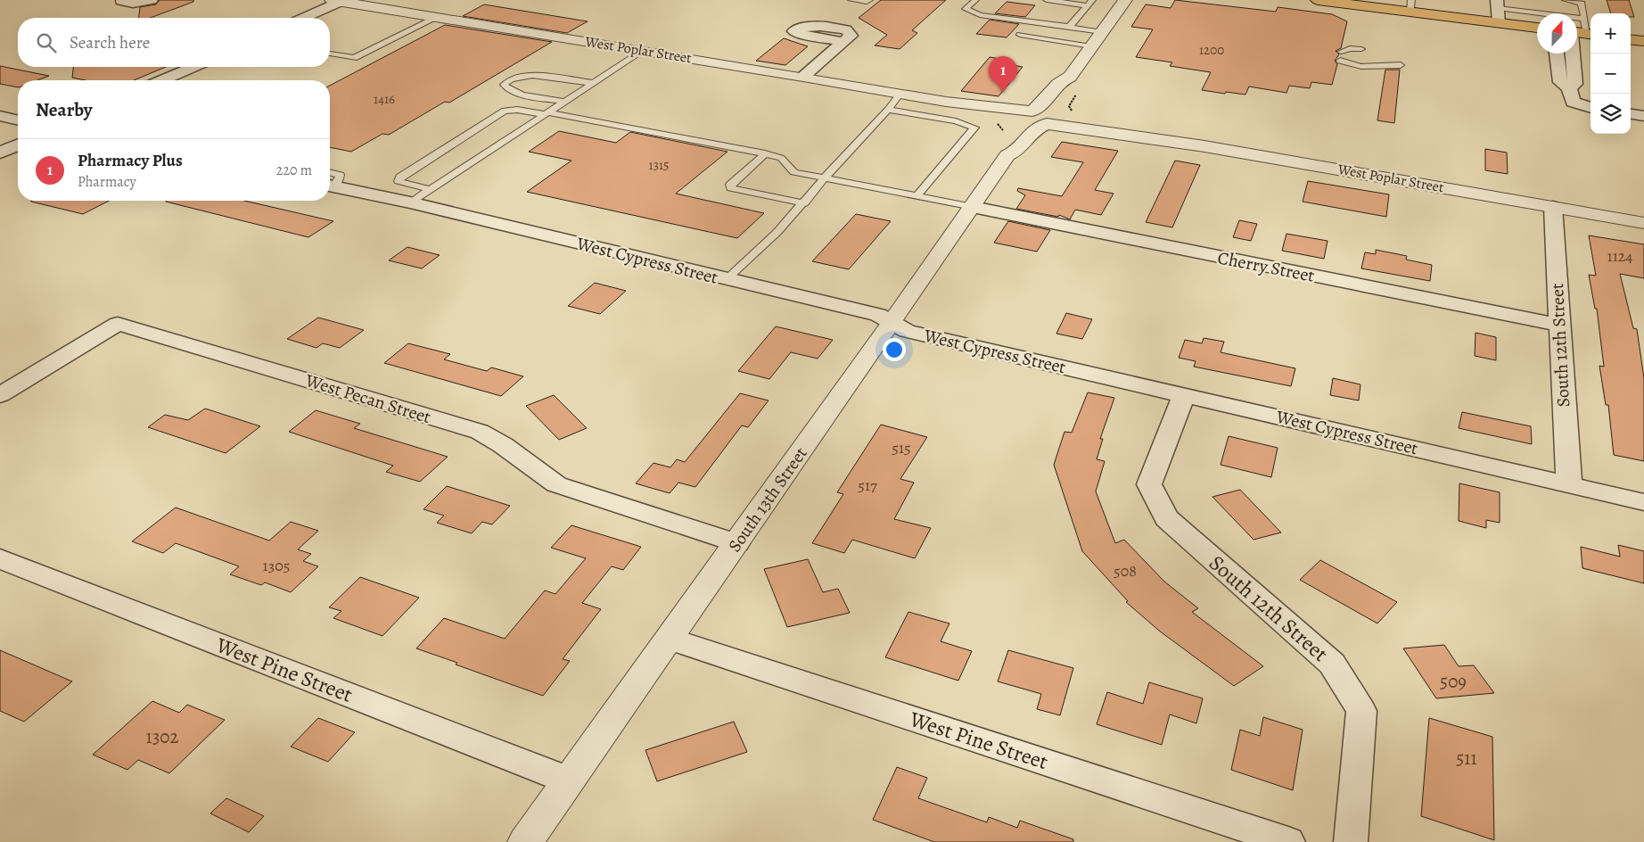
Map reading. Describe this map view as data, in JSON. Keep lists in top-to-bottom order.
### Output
{
  "streets": {
    "street": [
      "West Poplar Street",
      "West Cypress Street",
      "Cherry Street",
      "South 12th Street",
      "West Pecan Street",
      "South 13th Street",
      "West Pine Street"
    ]
  },
  "crossings": [
    ["West Poplar Street", "South 12th Street"],
    ["West Poplar Street", "South 13th Street"],
    ["West Cypress Street", "South 12th Street"],
    ["West Cypress Street", "South 13th Street"],
    ["Cherry Street", "South 12th Street"],
    ["Cherry Street", "South 13th Street"],
    ["West Pecan Street", "South 13th Street"],
    ["South 13th Street", "West Pine Street"]
  ],
  "house_numbers": [
    "1200",
    "1416",
    "1315",
    "1124",
    "515",
    "517",
    "1305",
    "508",
    "509",
    "1302",
    "511"
  ],
  "north": "top",
  "page": {
    "map_buttons": ["+", "−"],
    "search": "Search here",
    "pins": "1",
    "heading": "Nearby",
    "list": [
      {
        "mark": "1",
        "name": "Pharmacy Plus",
        "note": "Pharmacy",
        "value": "220 m"
      }
    ]
  }
}
